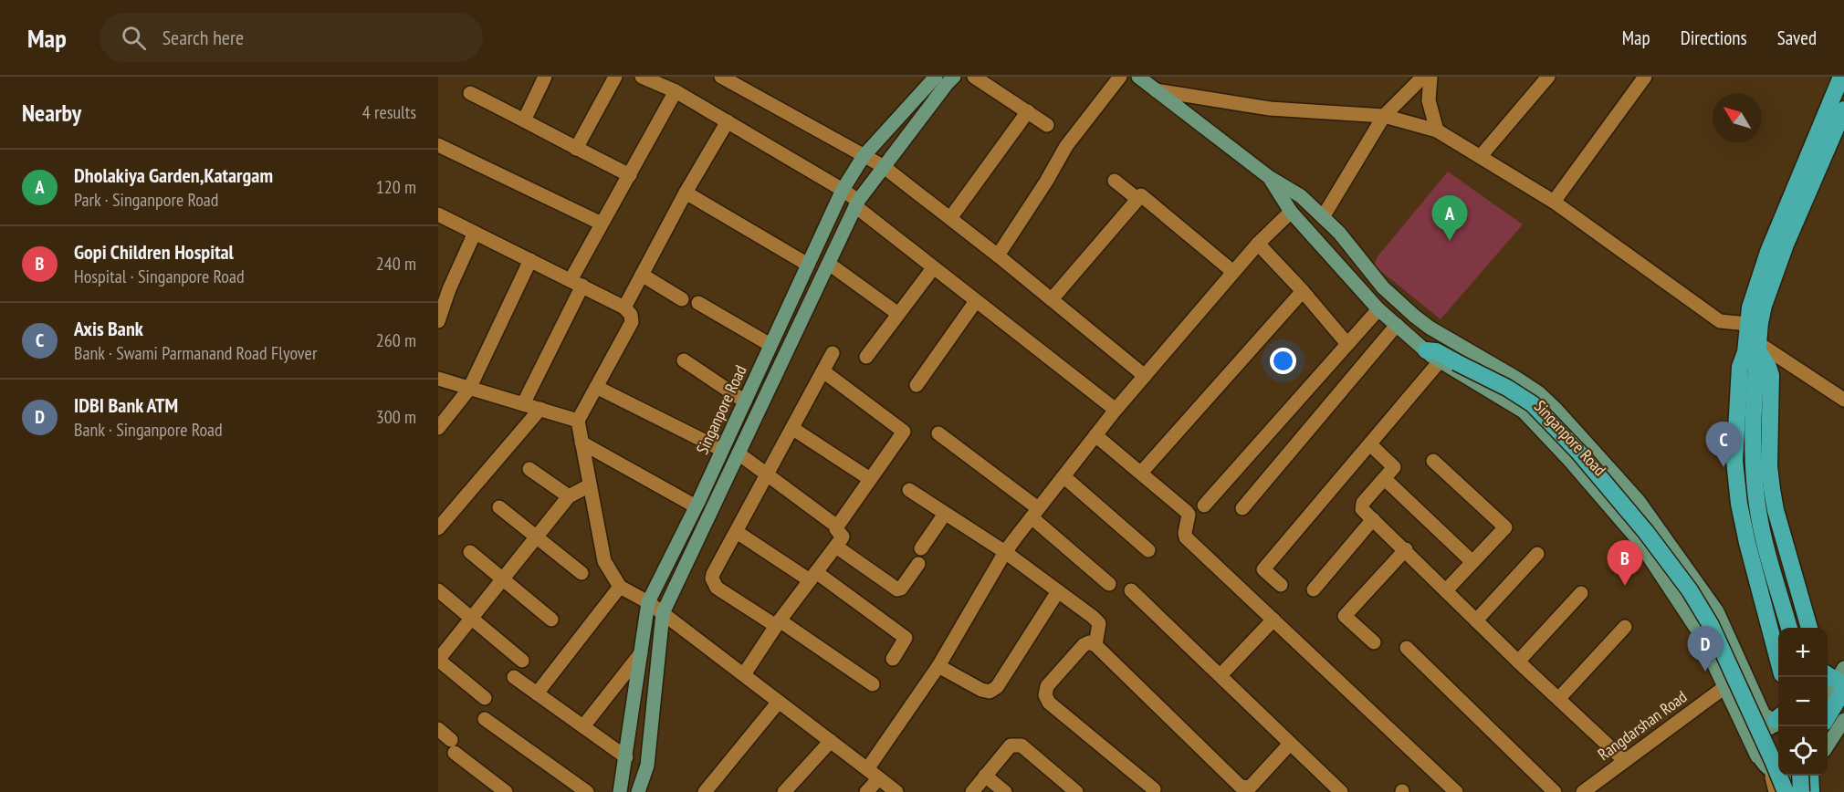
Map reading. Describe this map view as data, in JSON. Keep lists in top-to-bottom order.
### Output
{
  "streets": {
    "main road": ["Singanpore Road"],
    "street": ["Rangdarshan Road"]
  },
  "crossings": [
    ["Singanpore Road", "Rangdarshan Road"]
  ],
  "north": "top left",
  "page": {
    "header": "Map",
    "search": "Search here",
    "nav": ["Map", "Directions", "Saved"],
    "heading": ["Nearby", "4 results"],
    "list": [
      {
        "mark": "A",
        "name": "Dholakiya Garden,Katargam",
        "note": "Park · Singanpore Road",
        "value": "120 m"
      },
      {
        "mark": "B",
        "name": "Gopi Children Hospital",
        "note": "Hospital · Singanpore Road",
        "value": "240 m"
      },
      {
        "mark": "C",
        "name": "Axis Bank",
        "note": "Bank · Swami Parmanand Road Flyover",
        "value": "260 m"
      },
      {
        "mark": "D",
        "name": "IDBI Bank ATM",
        "note": "Bank · Singanpore Road",
        "value": "300 m"
      }
    ],
    "pins": [
      "A",
      "C",
      "B",
      "D"
    ],
    "map_buttons": ["+", "−"]
  }
}
